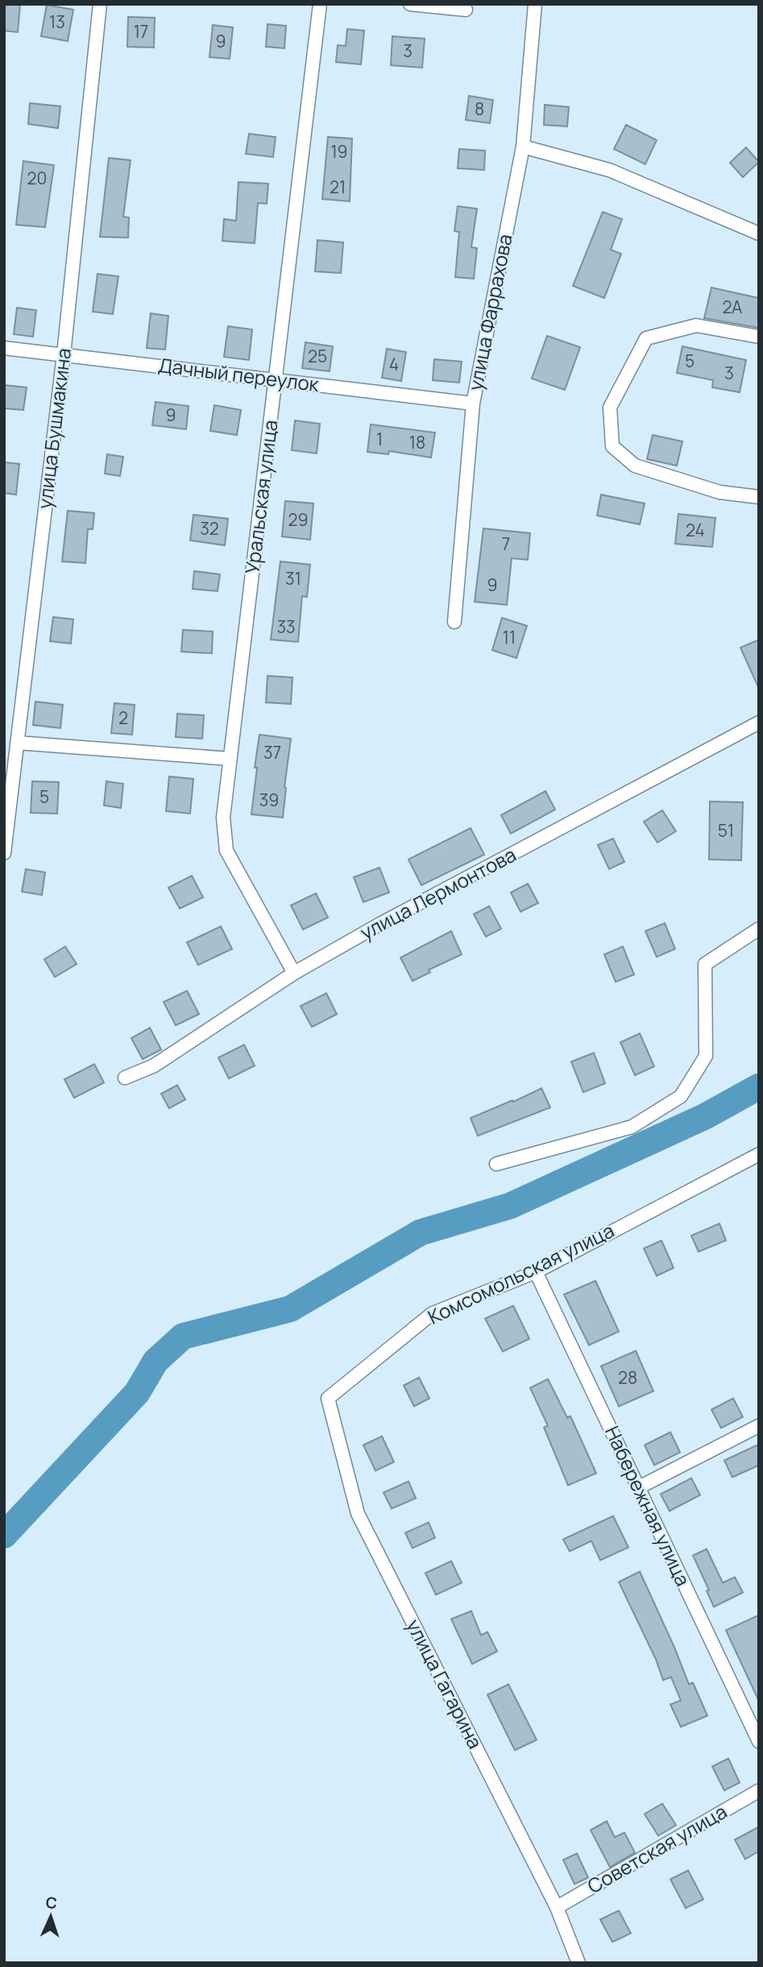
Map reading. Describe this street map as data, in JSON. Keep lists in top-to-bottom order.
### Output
{
  "streets": {
    "street": [
      "улица Фаррахова",
      "Дачный переулок",
      "улица Бушмакина",
      "Уральская улица",
      "улица Лермонтова",
      "Комсомольская улица",
      "Набережная улица",
      "улица Гагарина",
      "Советская улица"
    ]
  },
  "crossings": [
    ["улица Фаррахова", "Дачный переулок"],
    ["Дачный переулок", "улица Бушмакина"],
    ["Дачный переулок", "Уральская улица"],
    ["Уральская улица", "улица Лермонтова"],
    ["Комсомольская улица", "Набережная улица"],
    ["Комсомольская улица", "улица Гагарина"],
    ["улица Гагарина", "Советская улица"]
  ],
  "house_numbers": [
    "13",
    "17",
    "9",
    "3",
    "8",
    "19",
    "20",
    "21",
    "2А",
    "25",
    "5",
    "4",
    "3",
    "9",
    "1",
    "18",
    "29",
    "32",
    "24",
    "7",
    "31",
    "9",
    "33",
    "11",
    "2",
    "37",
    "5",
    "39",
    "51",
    "28"
  ],
  "north": "top"
}
